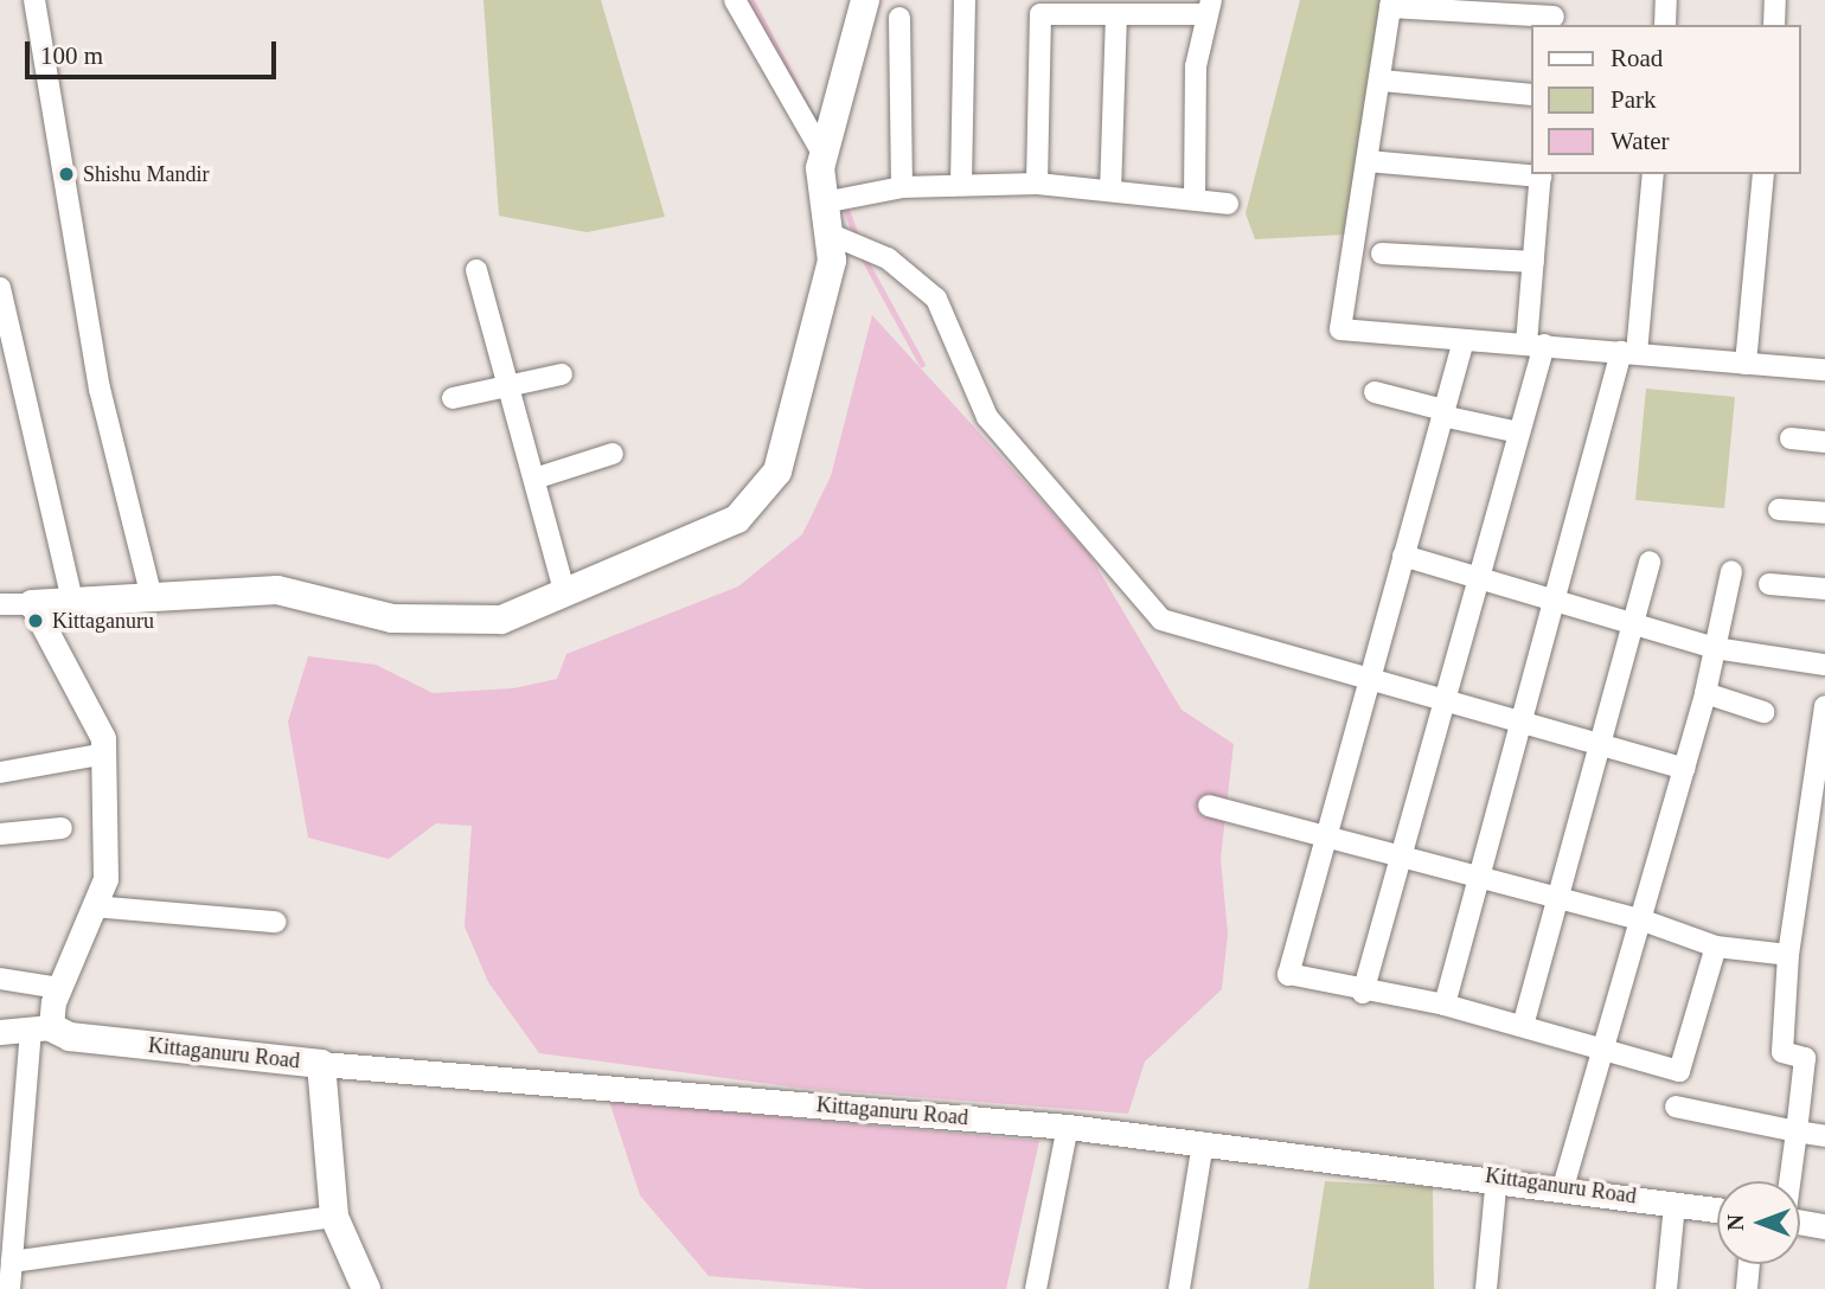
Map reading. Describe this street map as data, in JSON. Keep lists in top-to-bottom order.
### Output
{
  "streets": {
    "main road": ["Kittaganuru Road"]
  },
  "places": ["Shishu Mandir", "Kittaganuru"],
  "legend": ["Road", "Park", "Water"],
  "scale_bar": "100 m",
  "north": "left"
}
